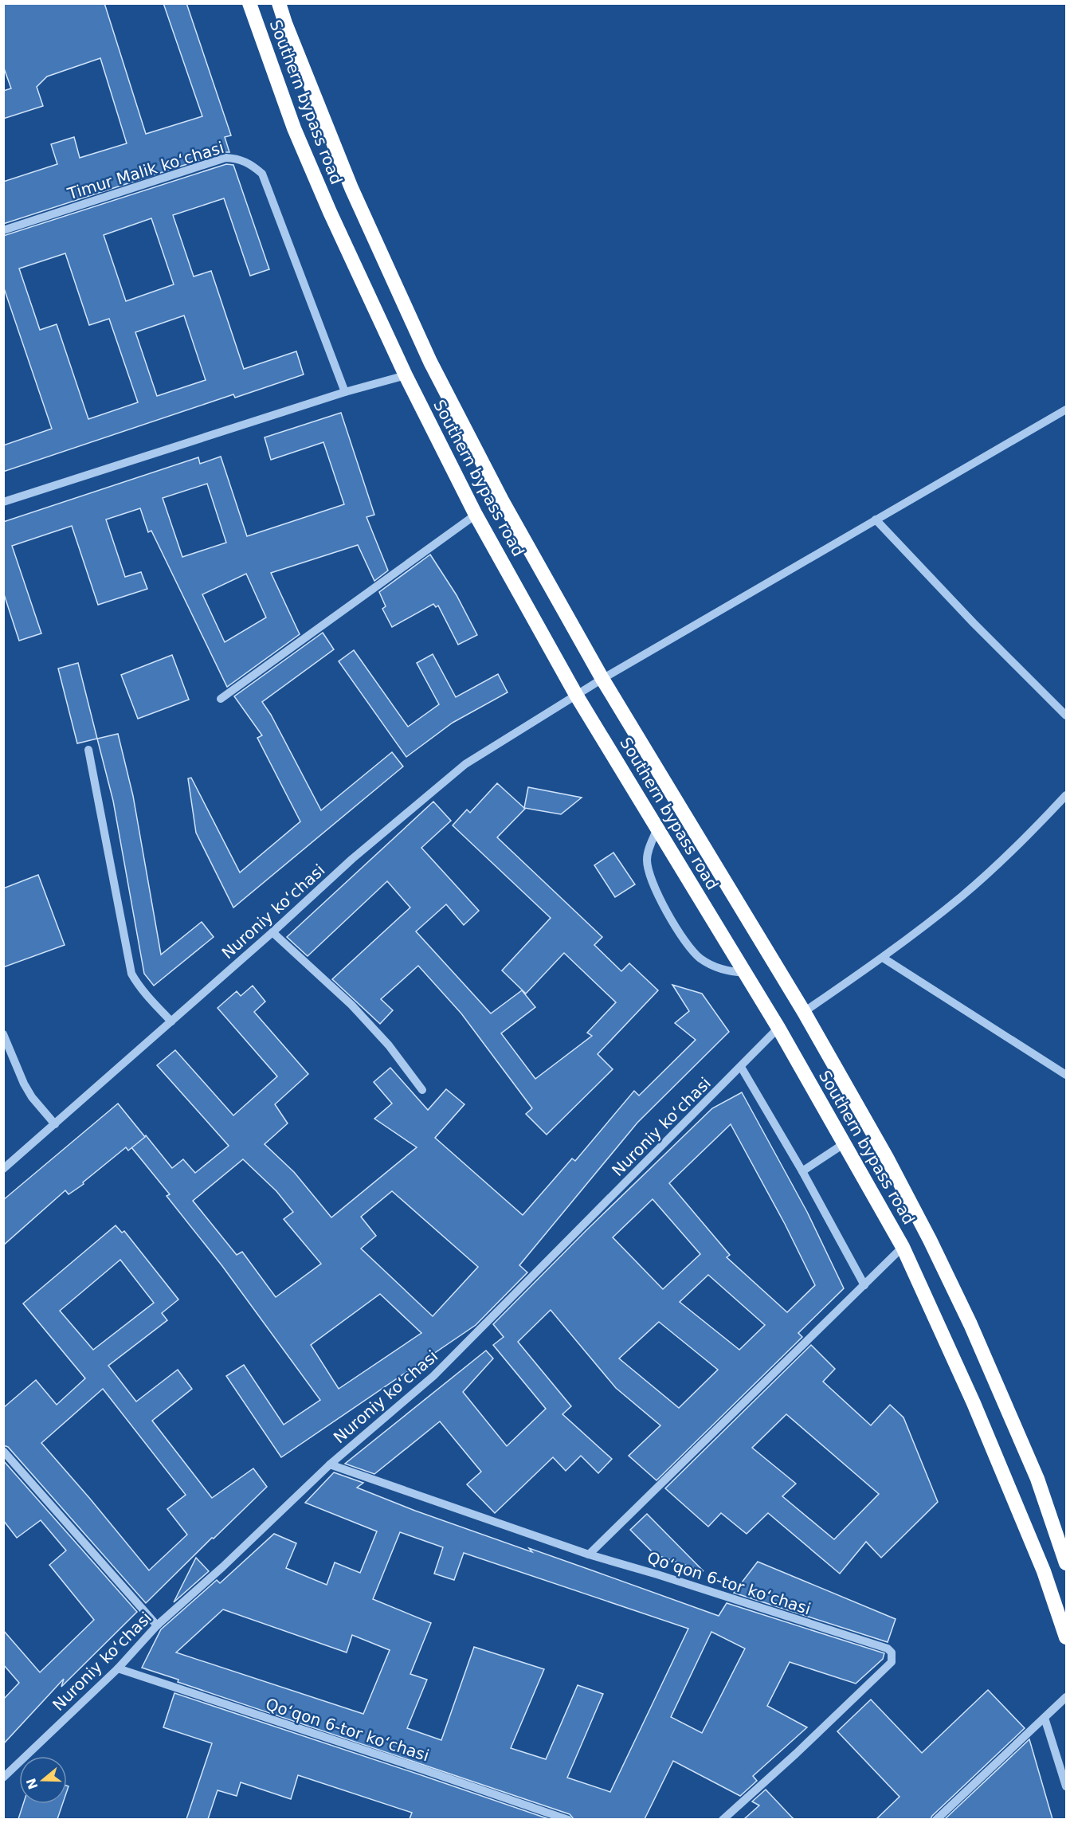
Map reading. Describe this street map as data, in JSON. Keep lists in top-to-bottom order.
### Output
{
  "streets": {
    "highway": ["Southern bypass road"],
    "street": ["Timur Malik koʻchasi", "Nuroniy koʻchasi", "Qoʻqon 6-tor koʻchasi"]
  },
  "crossings": [
    ["Southern bypass road", "Nuroniy koʻchasi"],
    ["Nuroniy koʻchasi", "Qoʻqon 6-tor koʻchasi"]
  ],
  "north": "left"
}
